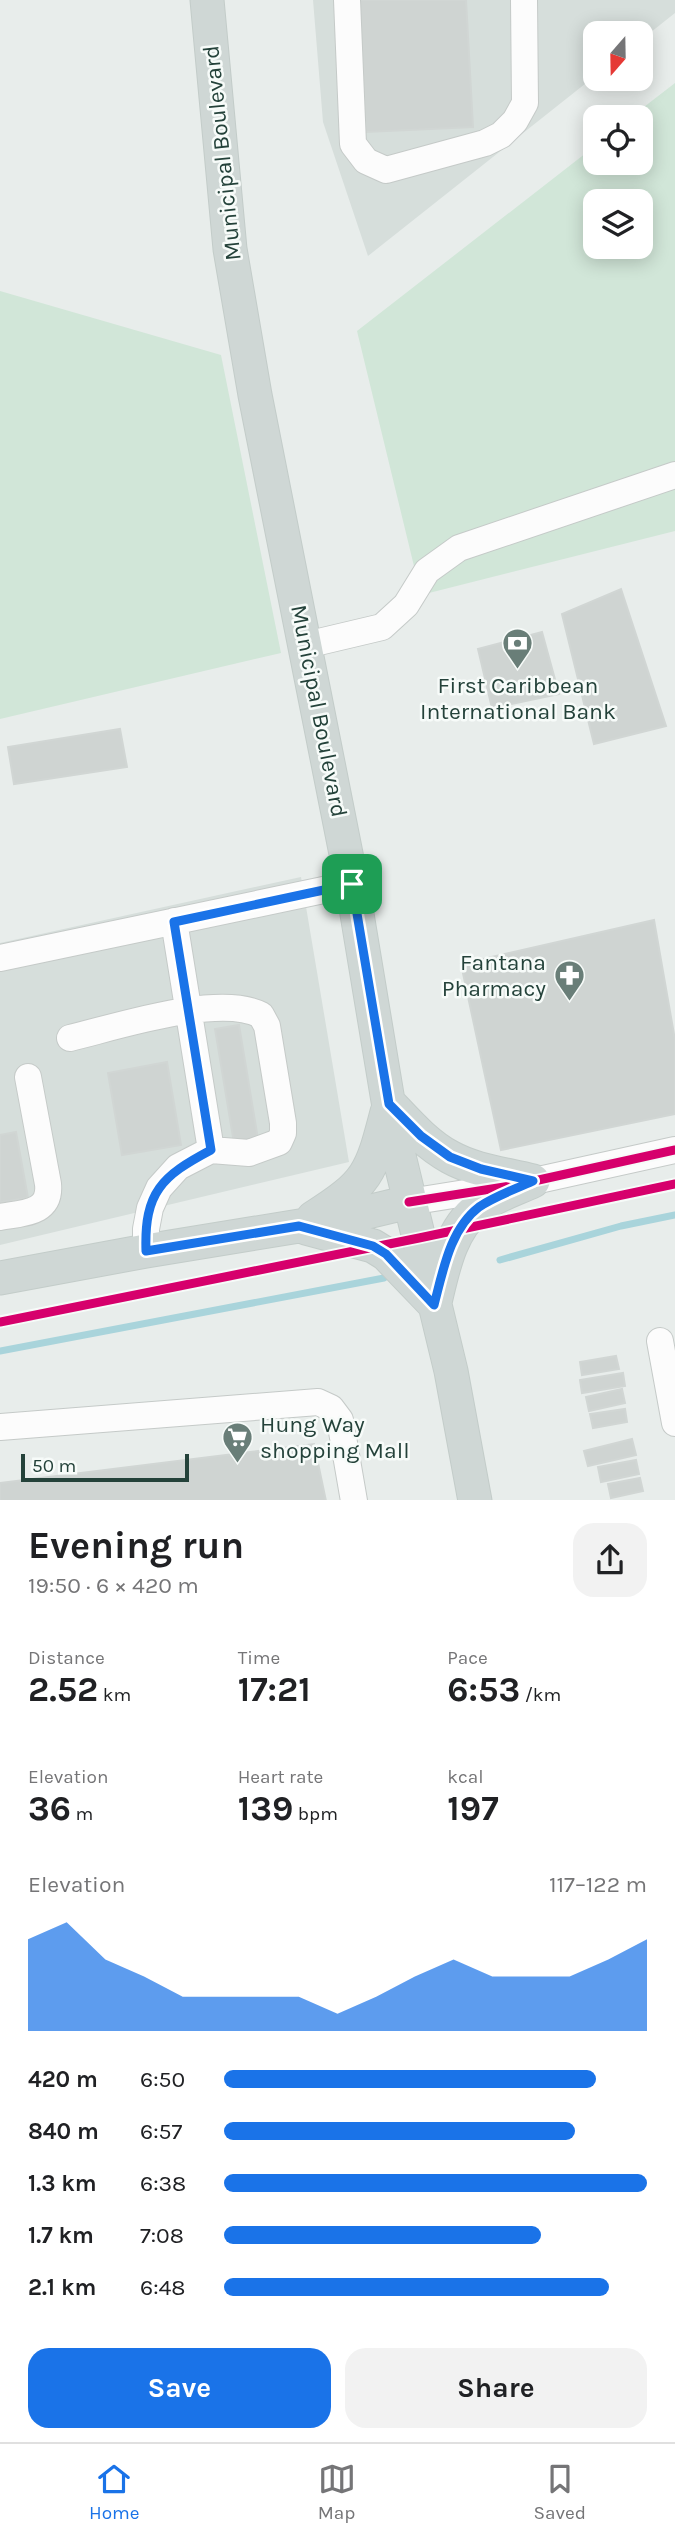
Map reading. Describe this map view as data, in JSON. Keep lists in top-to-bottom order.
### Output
{
  "streets": {
    "main road": ["Municipal Boulevard"]
  },
  "places": {
    "bank": ["First Caribbean International Bank"],
    "pharmacy": ["Fantana Pharmacy"],
    "supermarket": ["Hung Way shopping Mall"]
  },
  "scale_bar": "50 m",
  "north": "bottom",
  "page": {
    "scale": "50 m",
    "heading": ["Evening run", "19:50 · 6 × 420 m"],
    "stats": [
      ["Distance", "2.52 km"],
      ["Time", "17:21"],
      ["Pace", "6:53 /km"],
      ["Elevation", "36 m"],
      ["Heart rate", "139 bpm"],
      ["kcal", "197"]
    ],
    "chart": ["Elevation", "117–122 m"],
    "list": [
      {
        "name": "420 m",
        "note": "6:50"
      },
      {
        "name": "840 m",
        "note": "6:57"
      },
      {
        "name": "1.3 km",
        "note": "6:38"
      },
      {
        "name": "1.7 km",
        "note": "7:08"
      },
      {
        "name": "2.1 km",
        "note": "6:48"
      }
    ],
    "buttons": ["Save", "Share"],
    "tabs": ["Home", "Map", "Saved"]
  }
}
